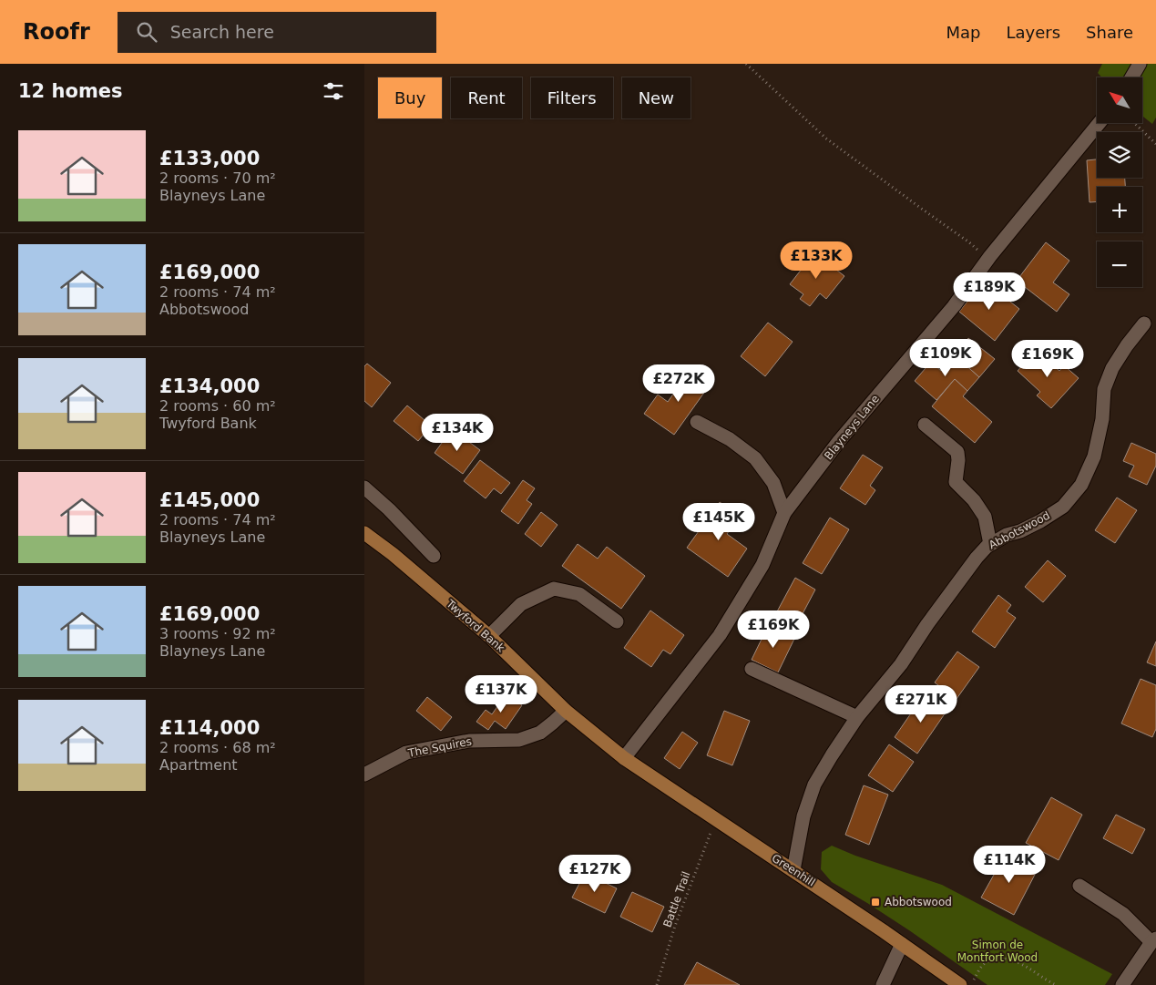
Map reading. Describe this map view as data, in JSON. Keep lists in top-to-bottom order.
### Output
{
  "streets": {
    "main road": ["Twyford Bank", "Greenhill"],
    "street": ["Blayneys Lane", "Abbotswood", "The Squires"],
    "path": ["Battle Trail"]
  },
  "crossings": [
    ["Blayneys Lane", "Twyford Bank"],
    ["Blayneys Lane", "Greenhill"],
    ["Abbotswood", "Greenhill"],
    ["Twyford Bank", "The Squires"],
    ["Twyford Bank", "Greenhill"],
    ["Greenhill", "Battle Trail"]
  ],
  "parks": ["Simon de Montfort Wood"],
  "places": {
    "transit": ["Abbotswood"]
  },
  "north": "top left",
  "page": {
    "header": "Roofr",
    "search": "Search here",
    "nav": ["Map", "Layers", "Share"],
    "heading": "12 homes",
    "map_buttons": ["+", "−"],
    "chip": [
      "Buy",
      "Rent",
      "Filters",
      "New"
    ],
    "list": [
      {
        "name": "£133,000",
        "note": "2 rooms · 70 m² · Blayneys Lane"
      },
      {
        "name": "£169,000",
        "note": "2 rooms · 74 m² · Abbotswood"
      },
      {
        "name": "£134,000",
        "note": "2 rooms · 60 m² · Twyford Bank"
      },
      {
        "name": "£145,000",
        "note": "2 rooms · 74 m² · Blayneys Lane"
      },
      {
        "name": "£169,000",
        "note": "3 rooms · 92 m² · Blayneys Lane"
      },
      {
        "name": "£114,000",
        "note": "2 rooms · 68 m² · Apartment"
      }
    ],
    "price": [
      "£133K",
      "£189K",
      "£109K",
      "£169K",
      "£272K",
      "£134K",
      "£145K",
      "£169K",
      "£137K",
      "£271K",
      "£114K",
      "£127K"
    ]
  }
}
